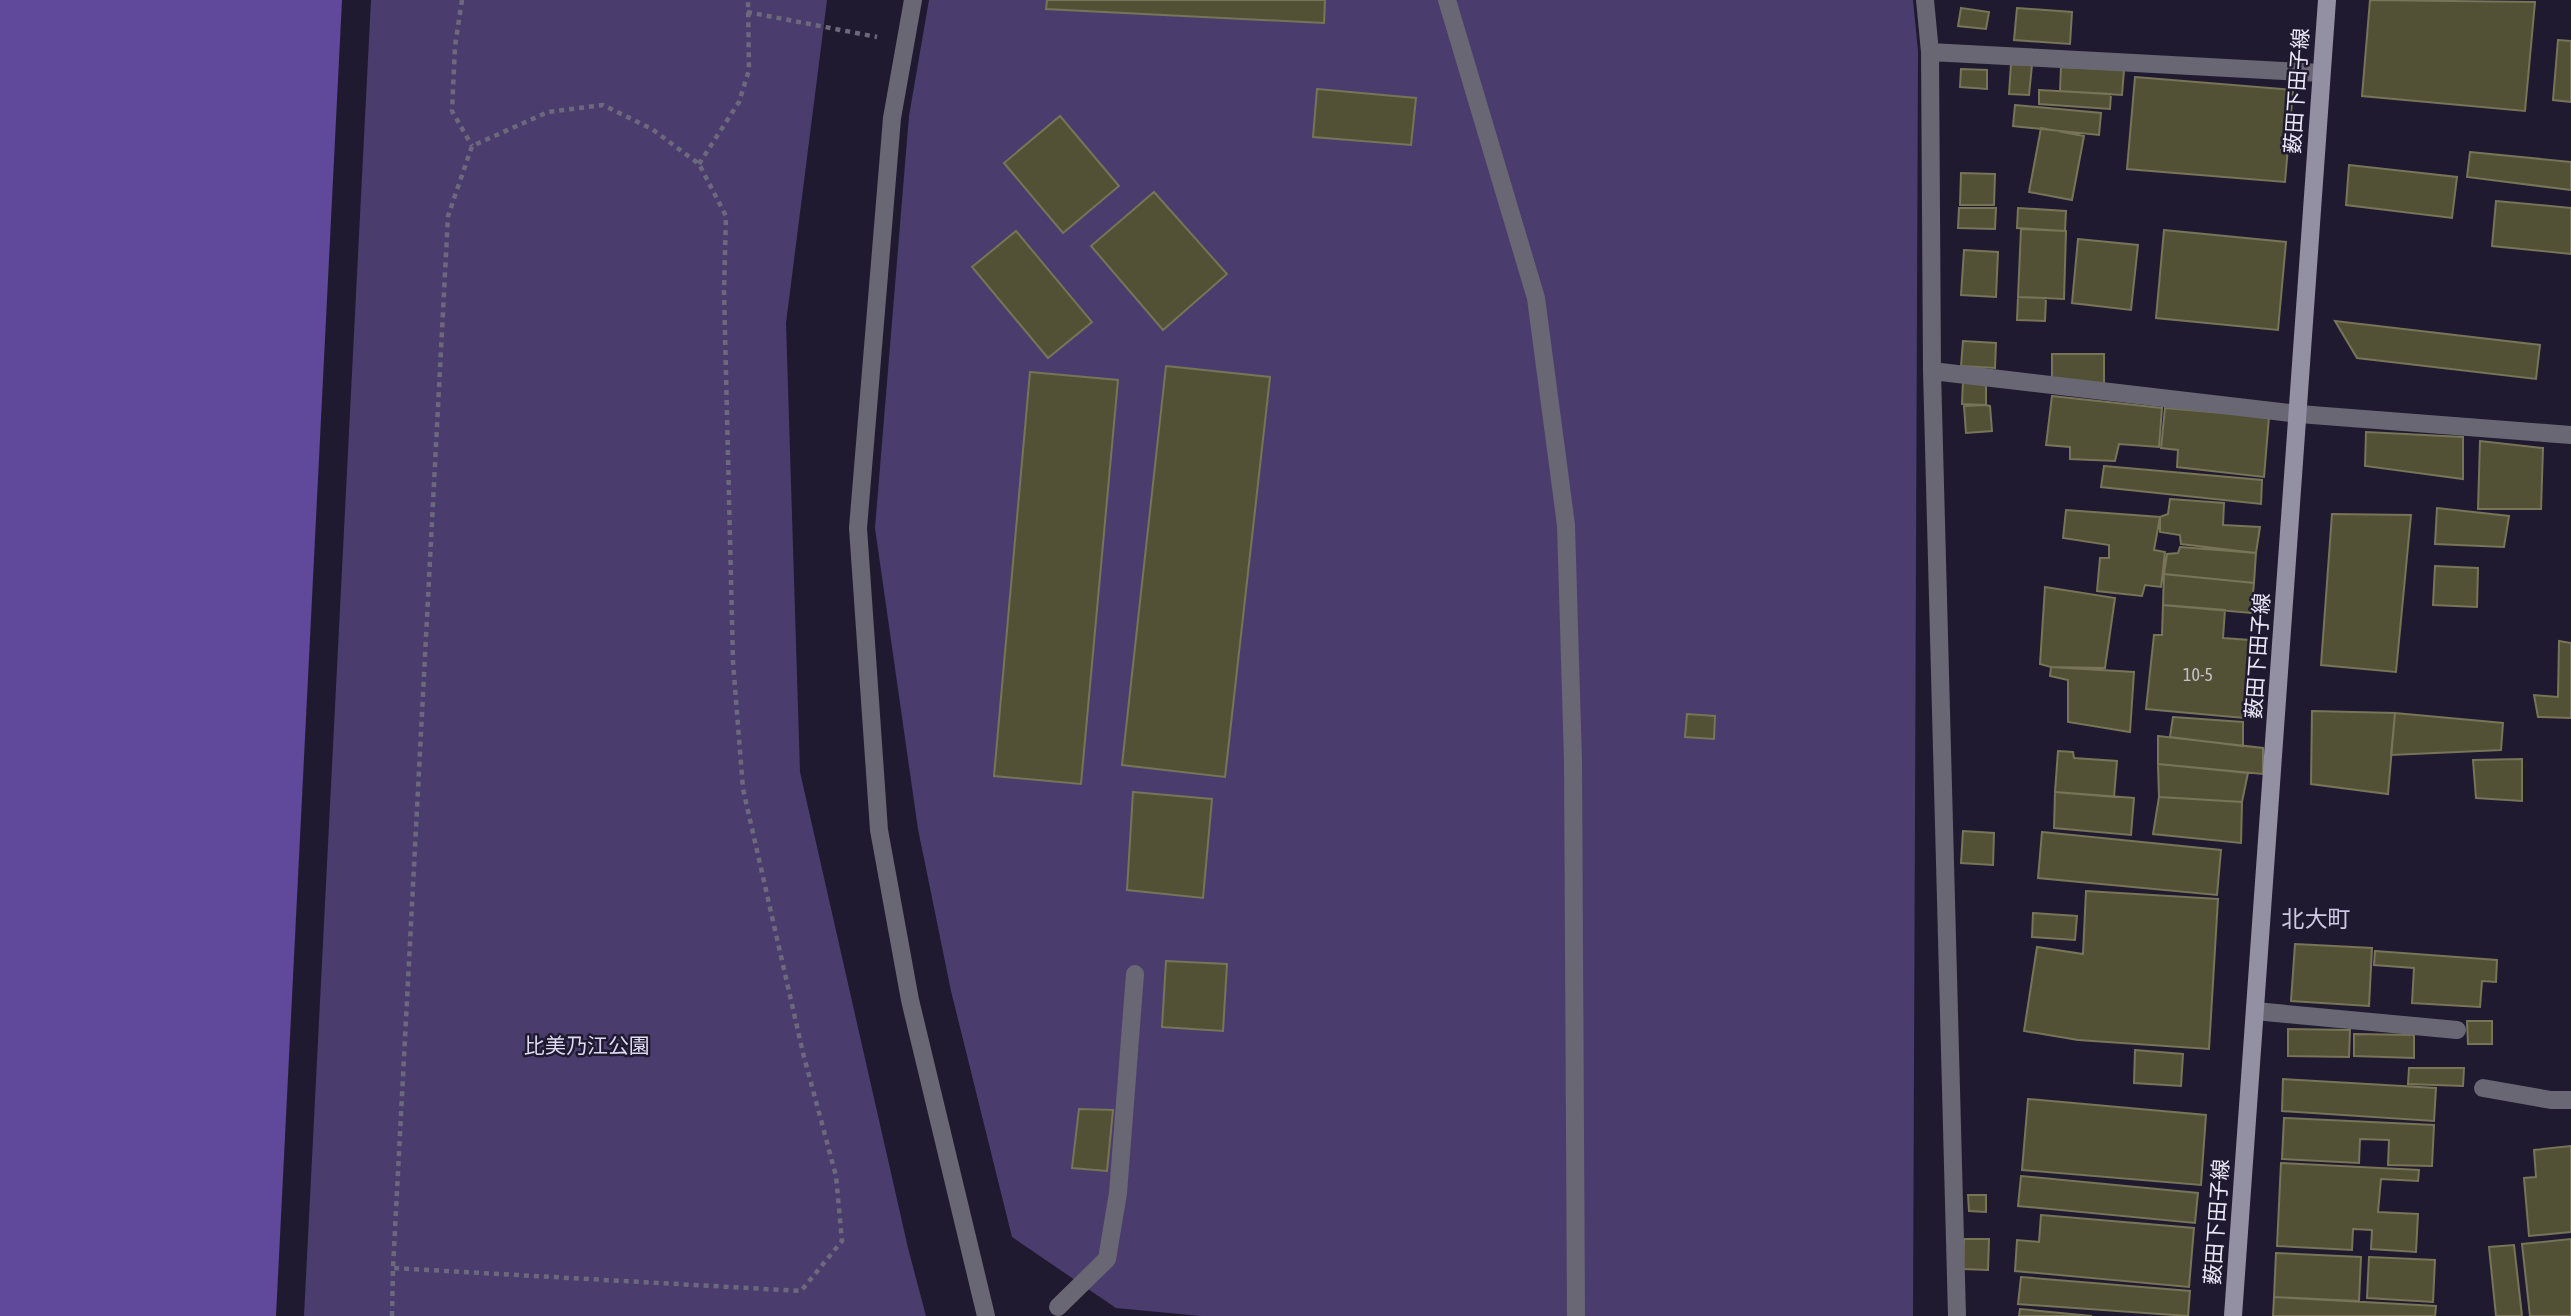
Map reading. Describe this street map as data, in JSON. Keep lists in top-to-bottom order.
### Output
{
  "streets": {
    "main road": ["薮田下田子線"]
  },
  "districts": ["北大町"],
  "parks": ["比美乃江公園"],
  "house_numbers": ["10-5"]
}
